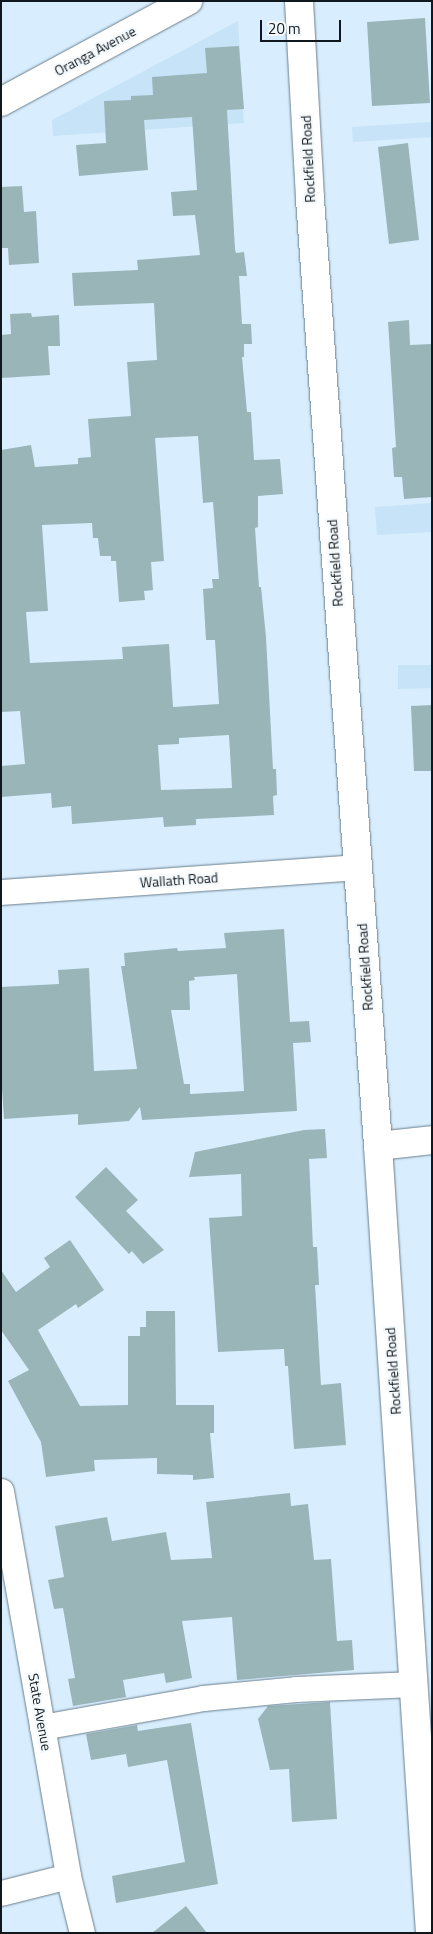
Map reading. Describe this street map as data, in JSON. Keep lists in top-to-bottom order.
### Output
{
  "streets": {
    "main road": ["Oranga Avenue", "Rockfield Road"],
    "street": ["Wallath Road", "State Avenue"]
  },
  "crossings": [
    ["Rockfield Road", "Wallath Road"]
  ],
  "scale_bar": "20 m"
}
